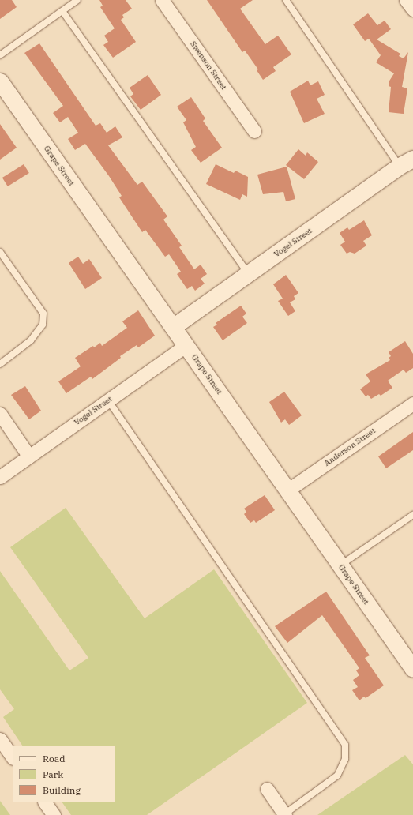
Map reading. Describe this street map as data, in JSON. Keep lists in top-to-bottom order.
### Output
{
  "streets": {
    "street": [
      "Swenson Street",
      "Grape Street",
      "Vogel Street",
      "Anderson Street"
    ]
  },
  "crossings": [
    ["Grape Street", "Vogel Street"],
    ["Grape Street", "Anderson Street"]
  ],
  "legend": ["Road", "Park", "Building"]
}
